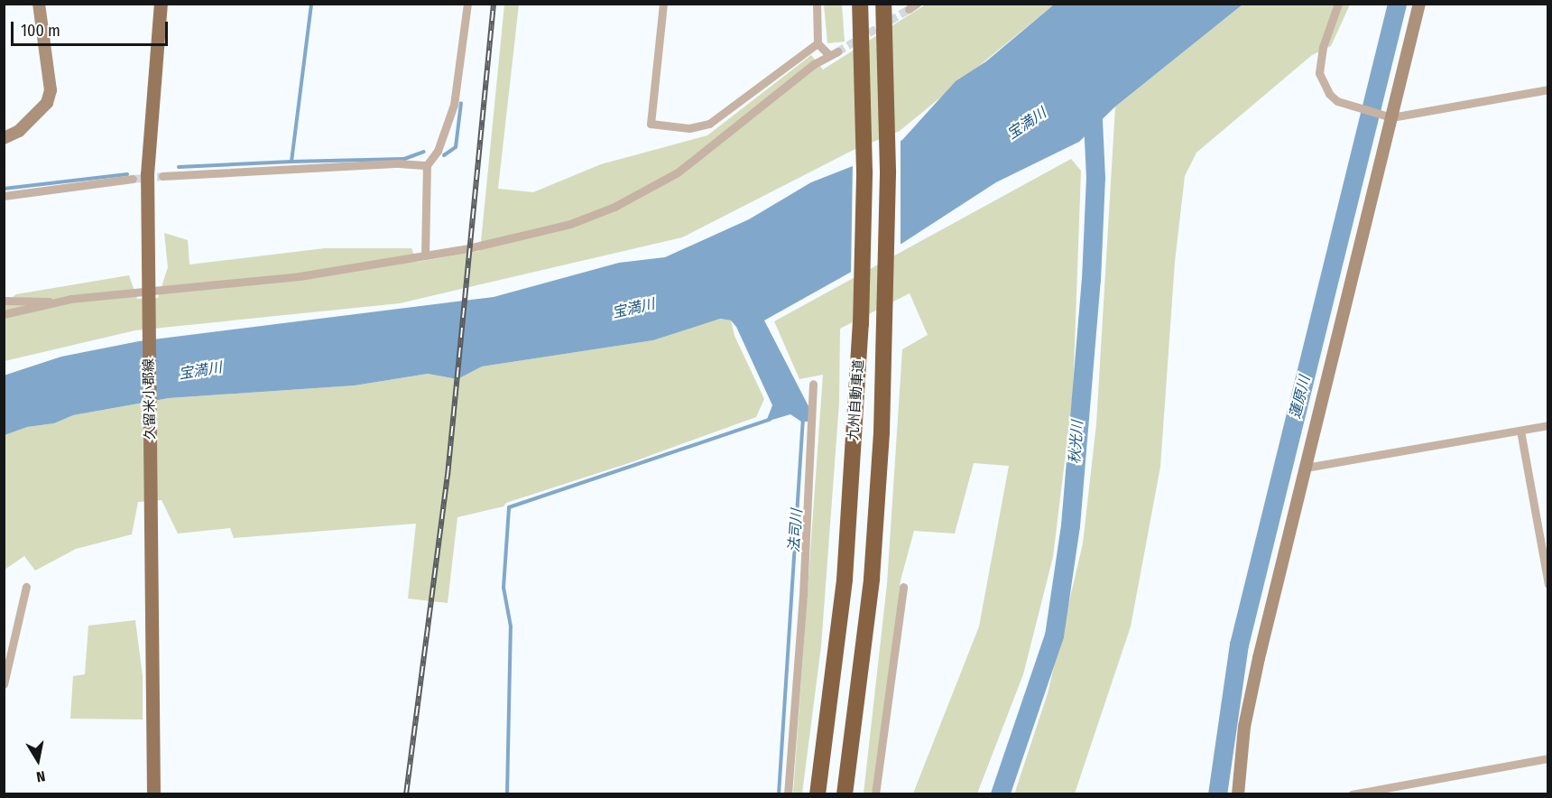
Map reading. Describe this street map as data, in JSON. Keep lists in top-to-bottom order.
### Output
{
  "streets": {
    "highway": ["九州自動車道"],
    "main road": ["久留米小郡線"]
  },
  "water": [
    "宝満川",
    "蓮原川",
    "秋光川",
    "法司川"
  ],
  "scale_bar": "100 m",
  "north": "bottom"
}
